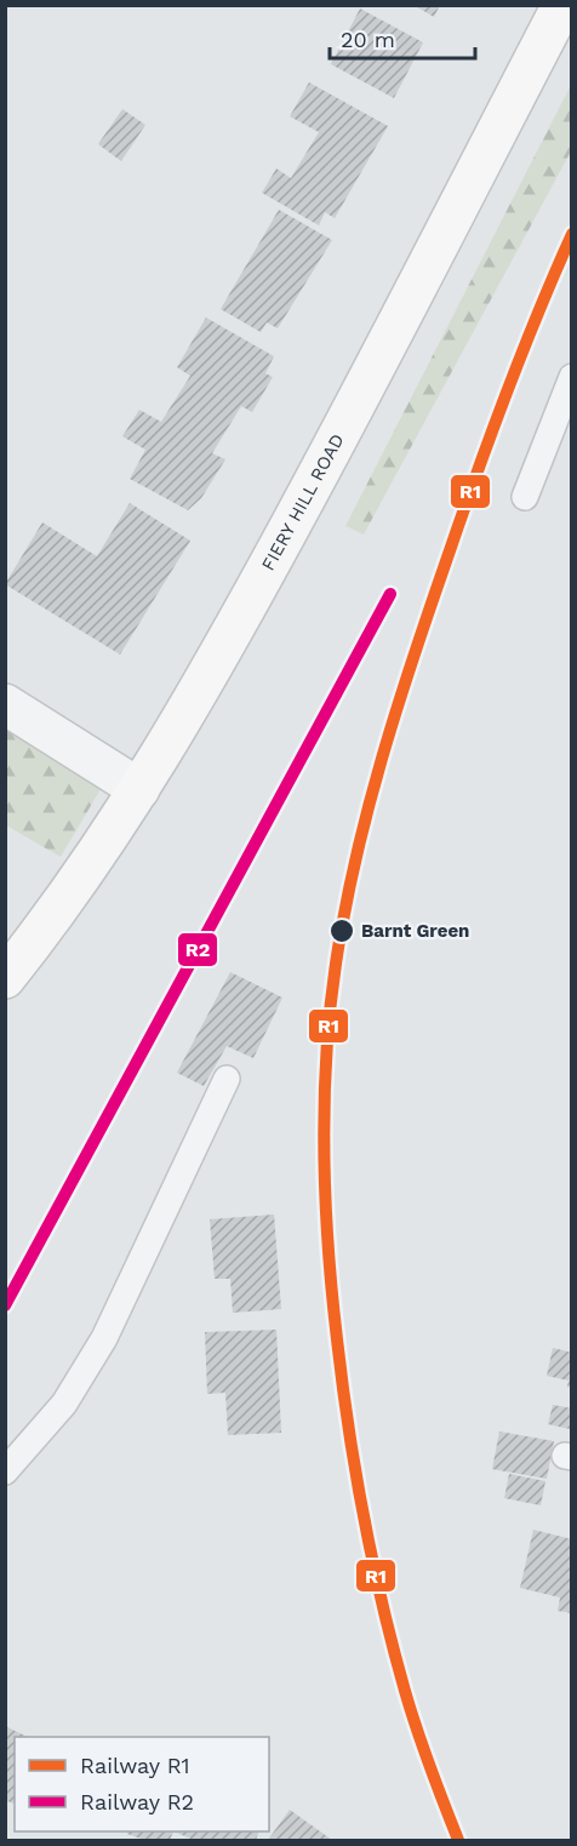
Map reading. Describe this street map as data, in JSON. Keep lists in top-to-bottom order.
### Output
{
  "streets": {
    "street": ["FIERY HILL ROAD"]
  },
  "places": ["Barnt Green"],
  "lines": ["rail line R1", "rail line R2"],
  "legend": ["Railway R1", "Railway R2"],
  "scale_bar": "20 m"
}
